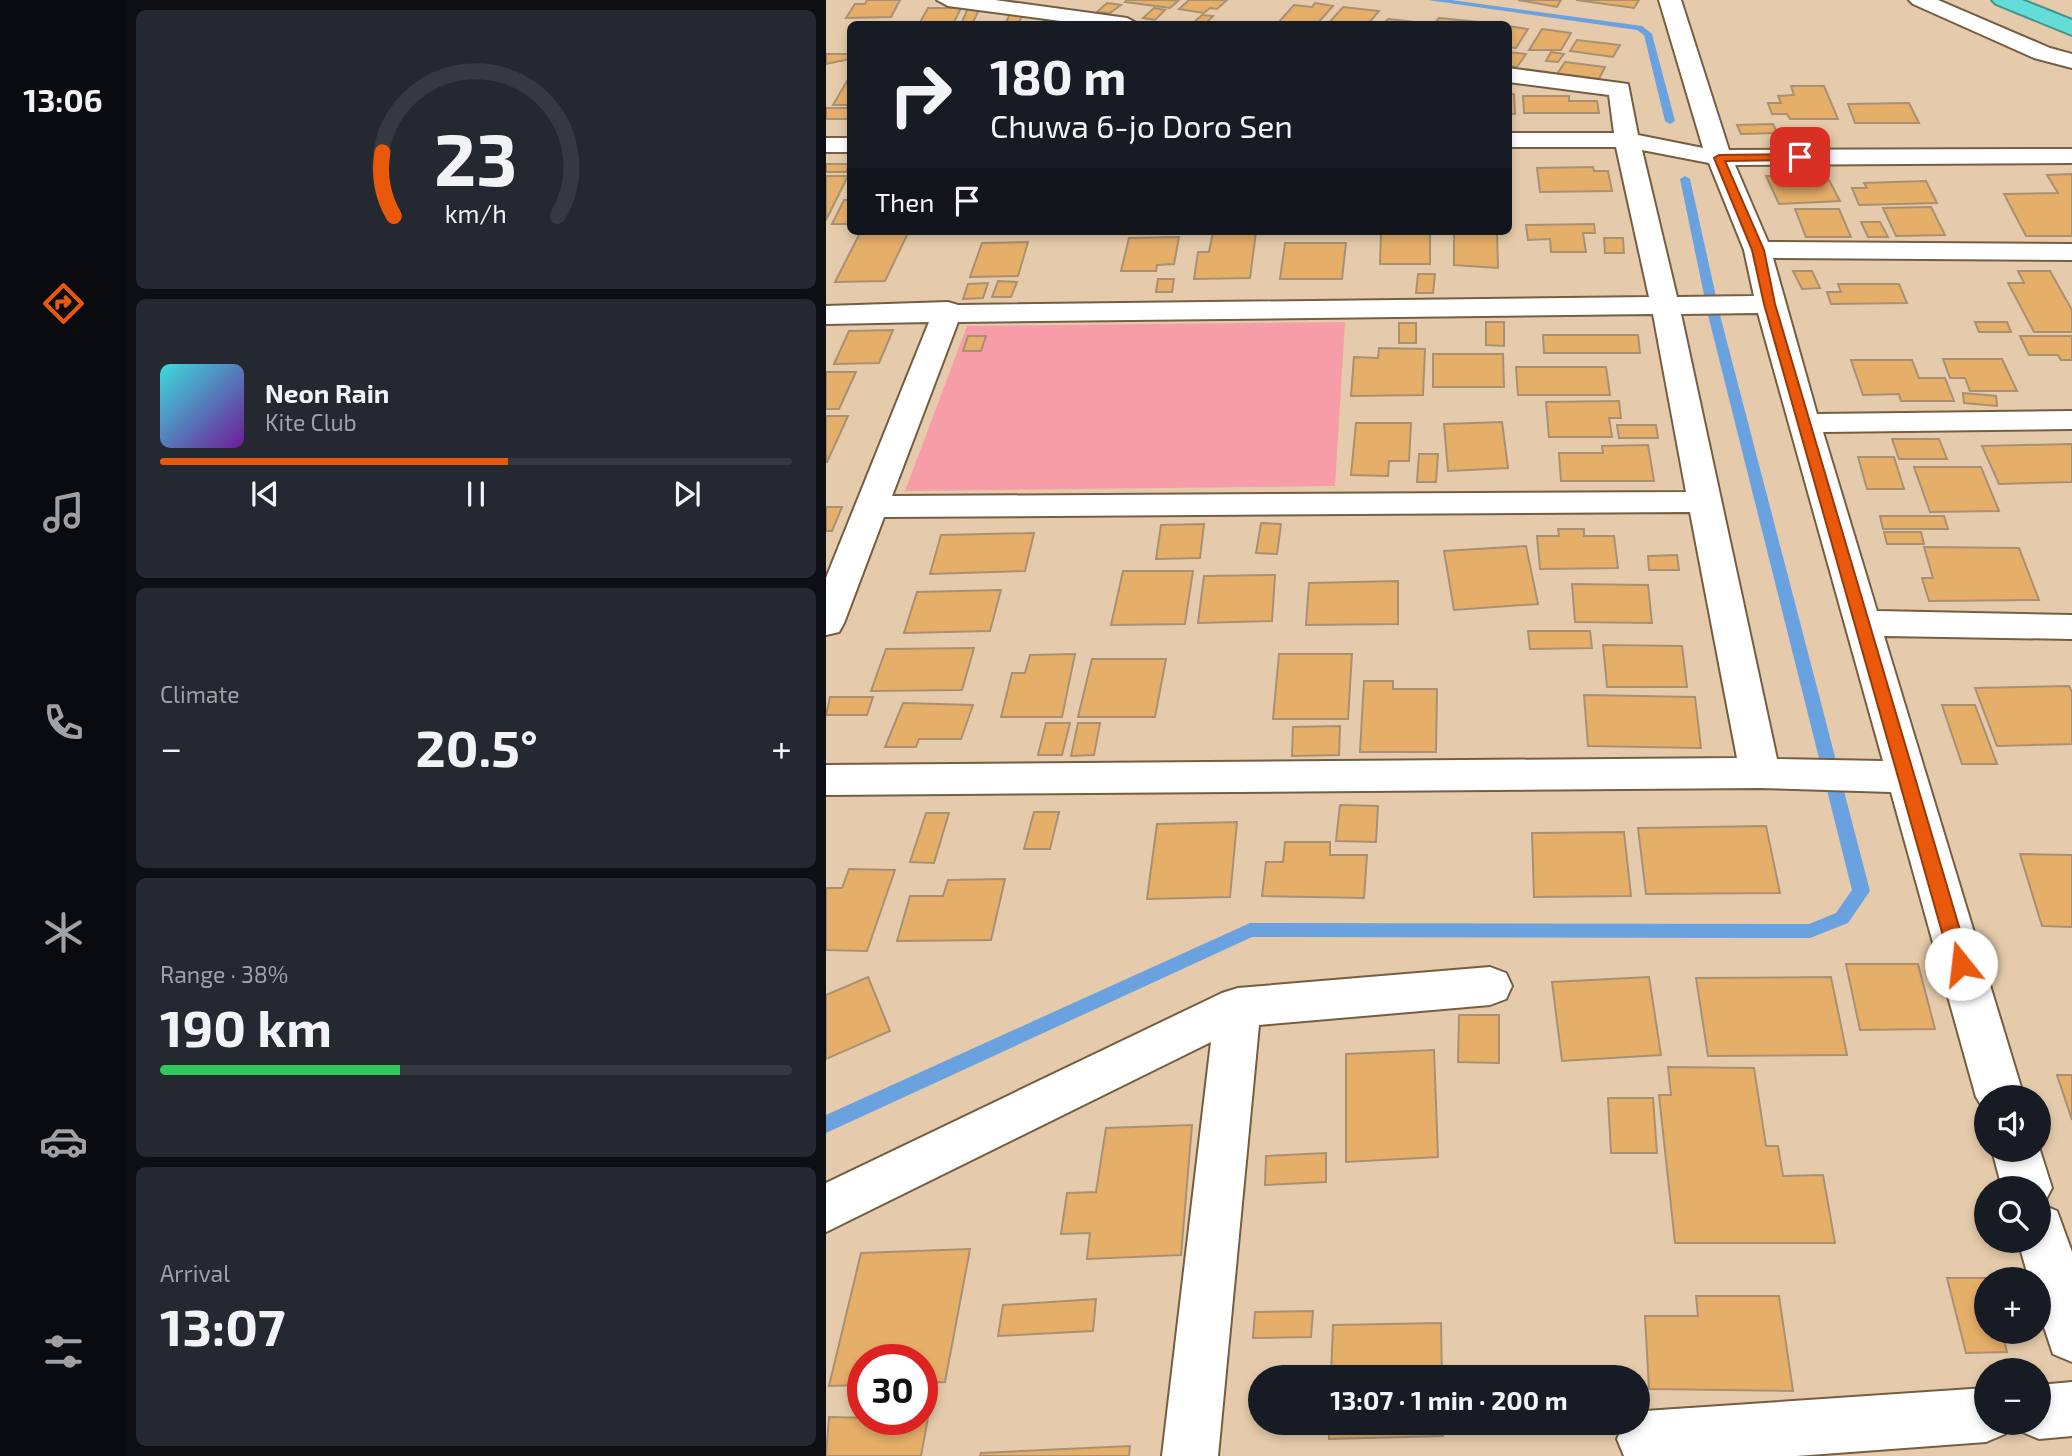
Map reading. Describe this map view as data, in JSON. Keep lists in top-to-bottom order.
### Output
{
  "page": {
    "tabs": "13:06",
    "turn": ["180 m", "Chuwa 6-jo Doro Sen"],
    "then": "Then",
    "song": ["Neon Rain", "Kite Club"],
    "tile": [
      "Climate",
      ["Range · 38%", "190 km"],
      ["Arrival", "13:07"]
    ],
    "heat": ["−", "20.5°", "+"],
    "map_buttons": ["+", "−"],
    "limit": "30",
    "trip": "13:07 · 1 min · 200 m",
    "gauge": ["23", "km/h"]
  }
}
